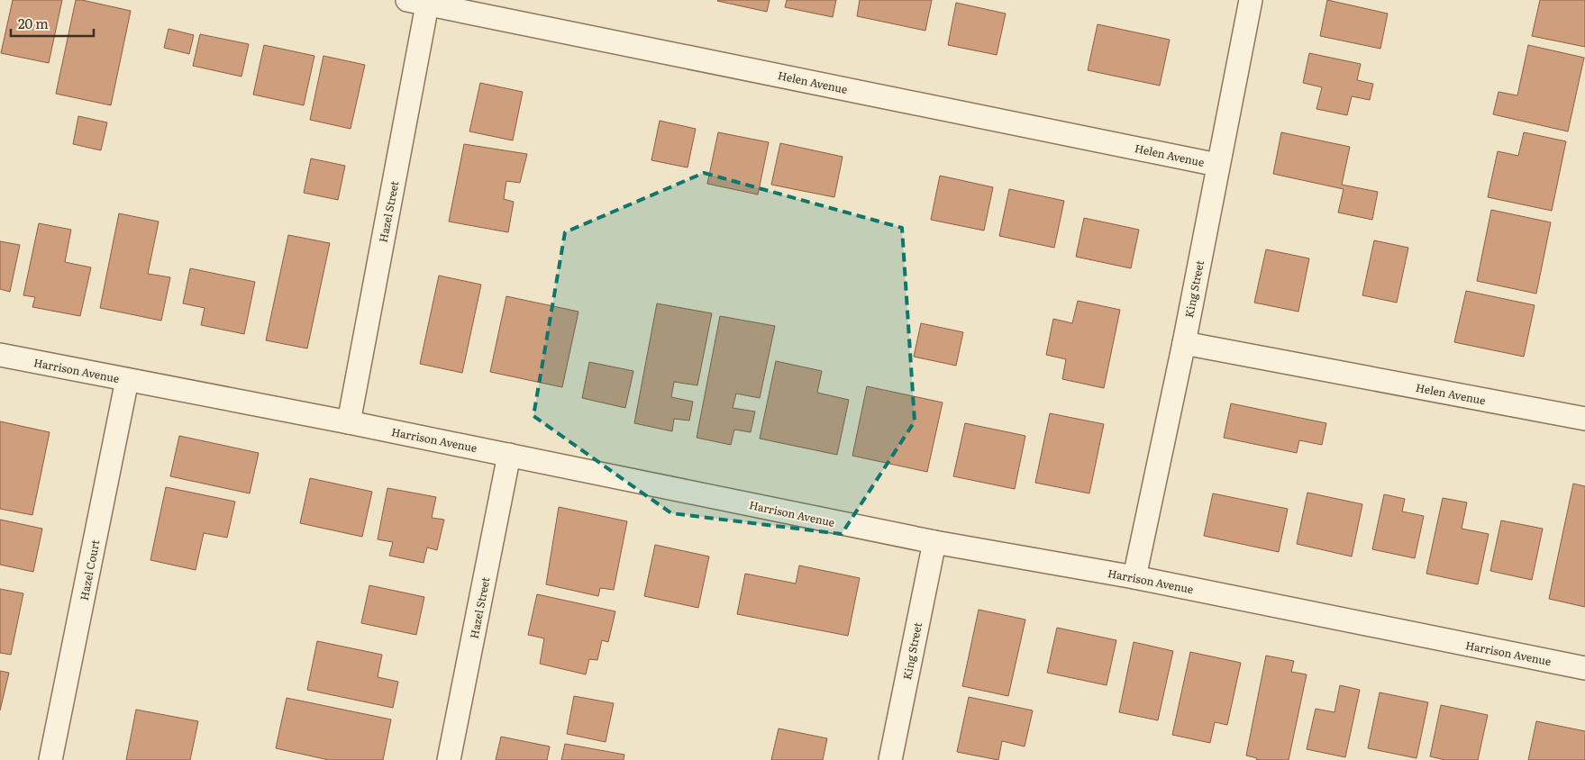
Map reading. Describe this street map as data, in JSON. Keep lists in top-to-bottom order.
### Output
{
  "streets": {
    "street": [
      "Helen Avenue",
      "Hazel Street",
      "King Street",
      "Harrison Avenue",
      "Hazel Court"
    ]
  },
  "crossings": [
    ["Helen Avenue", "Hazel Street"],
    ["Helen Avenue", "King Street"],
    ["Hazel Street", "Harrison Avenue"],
    ["King Street", "Harrison Avenue"],
    ["Harrison Avenue", "Hazel Court"]
  ],
  "scale_bar": "20 m"
}
